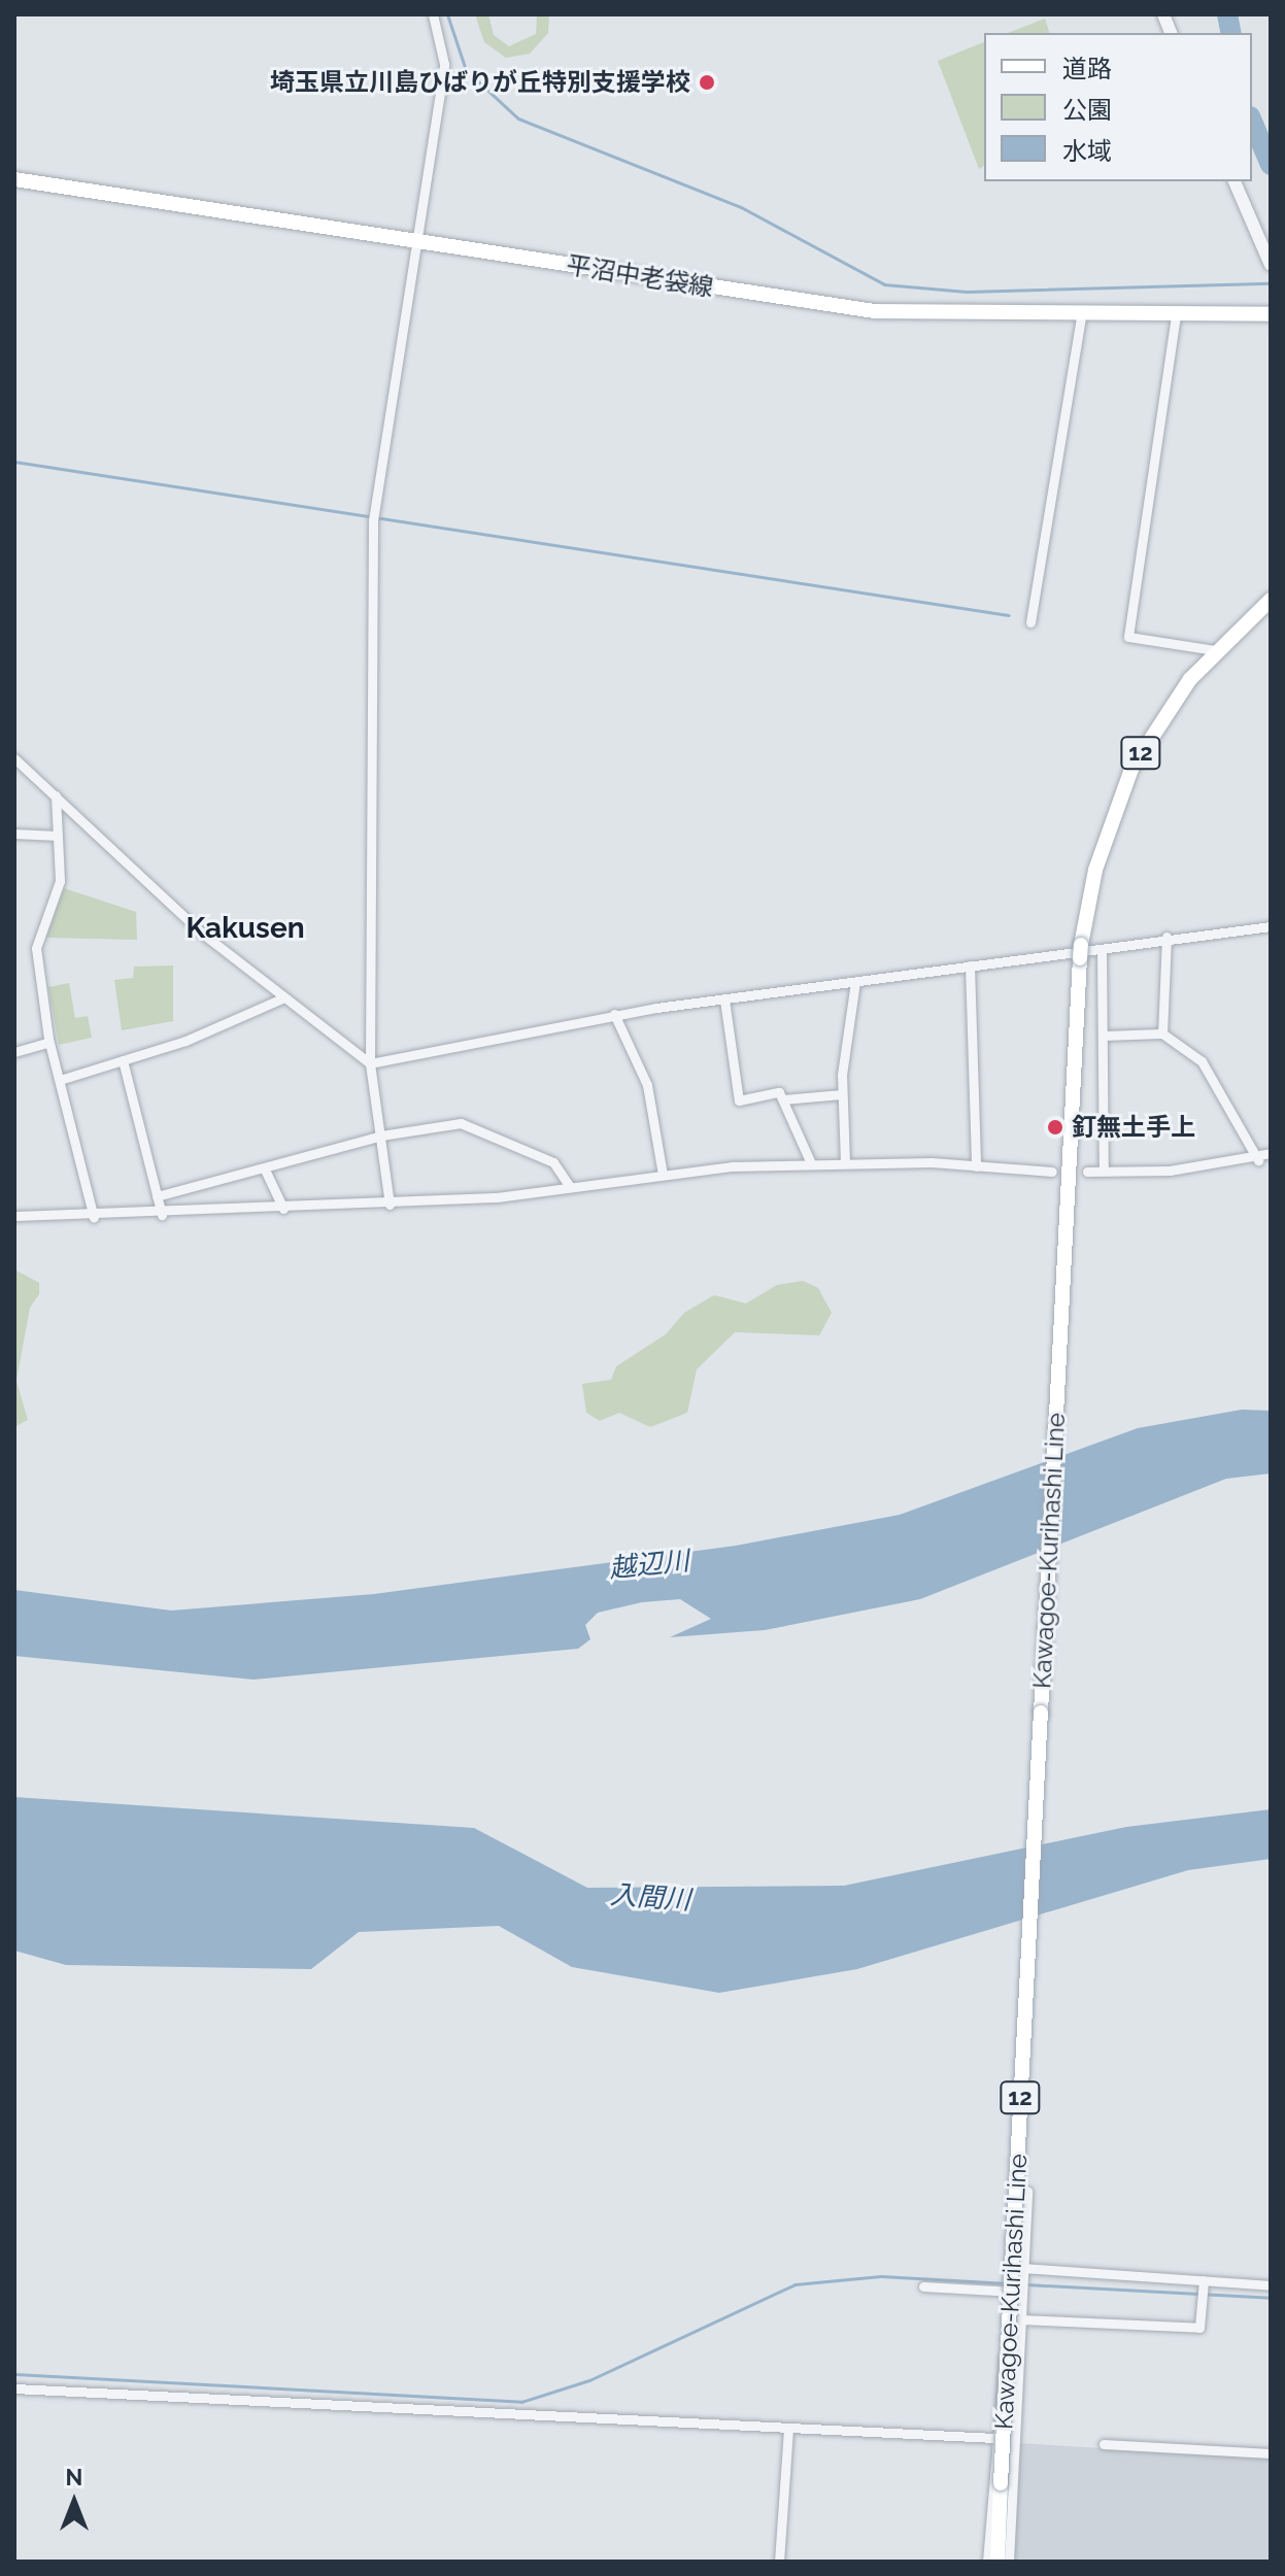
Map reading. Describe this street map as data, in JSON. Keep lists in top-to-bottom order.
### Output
{
  "streets": {
    "main road": ["平沼中老袋線", "12", "Kawagoe-Kurihashi Line"]
  },
  "districts": ["Kakusen"],
  "water": ["越辺川", "入間川"],
  "places": ["埼玉県立川島ひばりが丘特別支援学校", "釘無土手上"],
  "legend": ["道路", "公園", "水域"],
  "north": "top"
}
